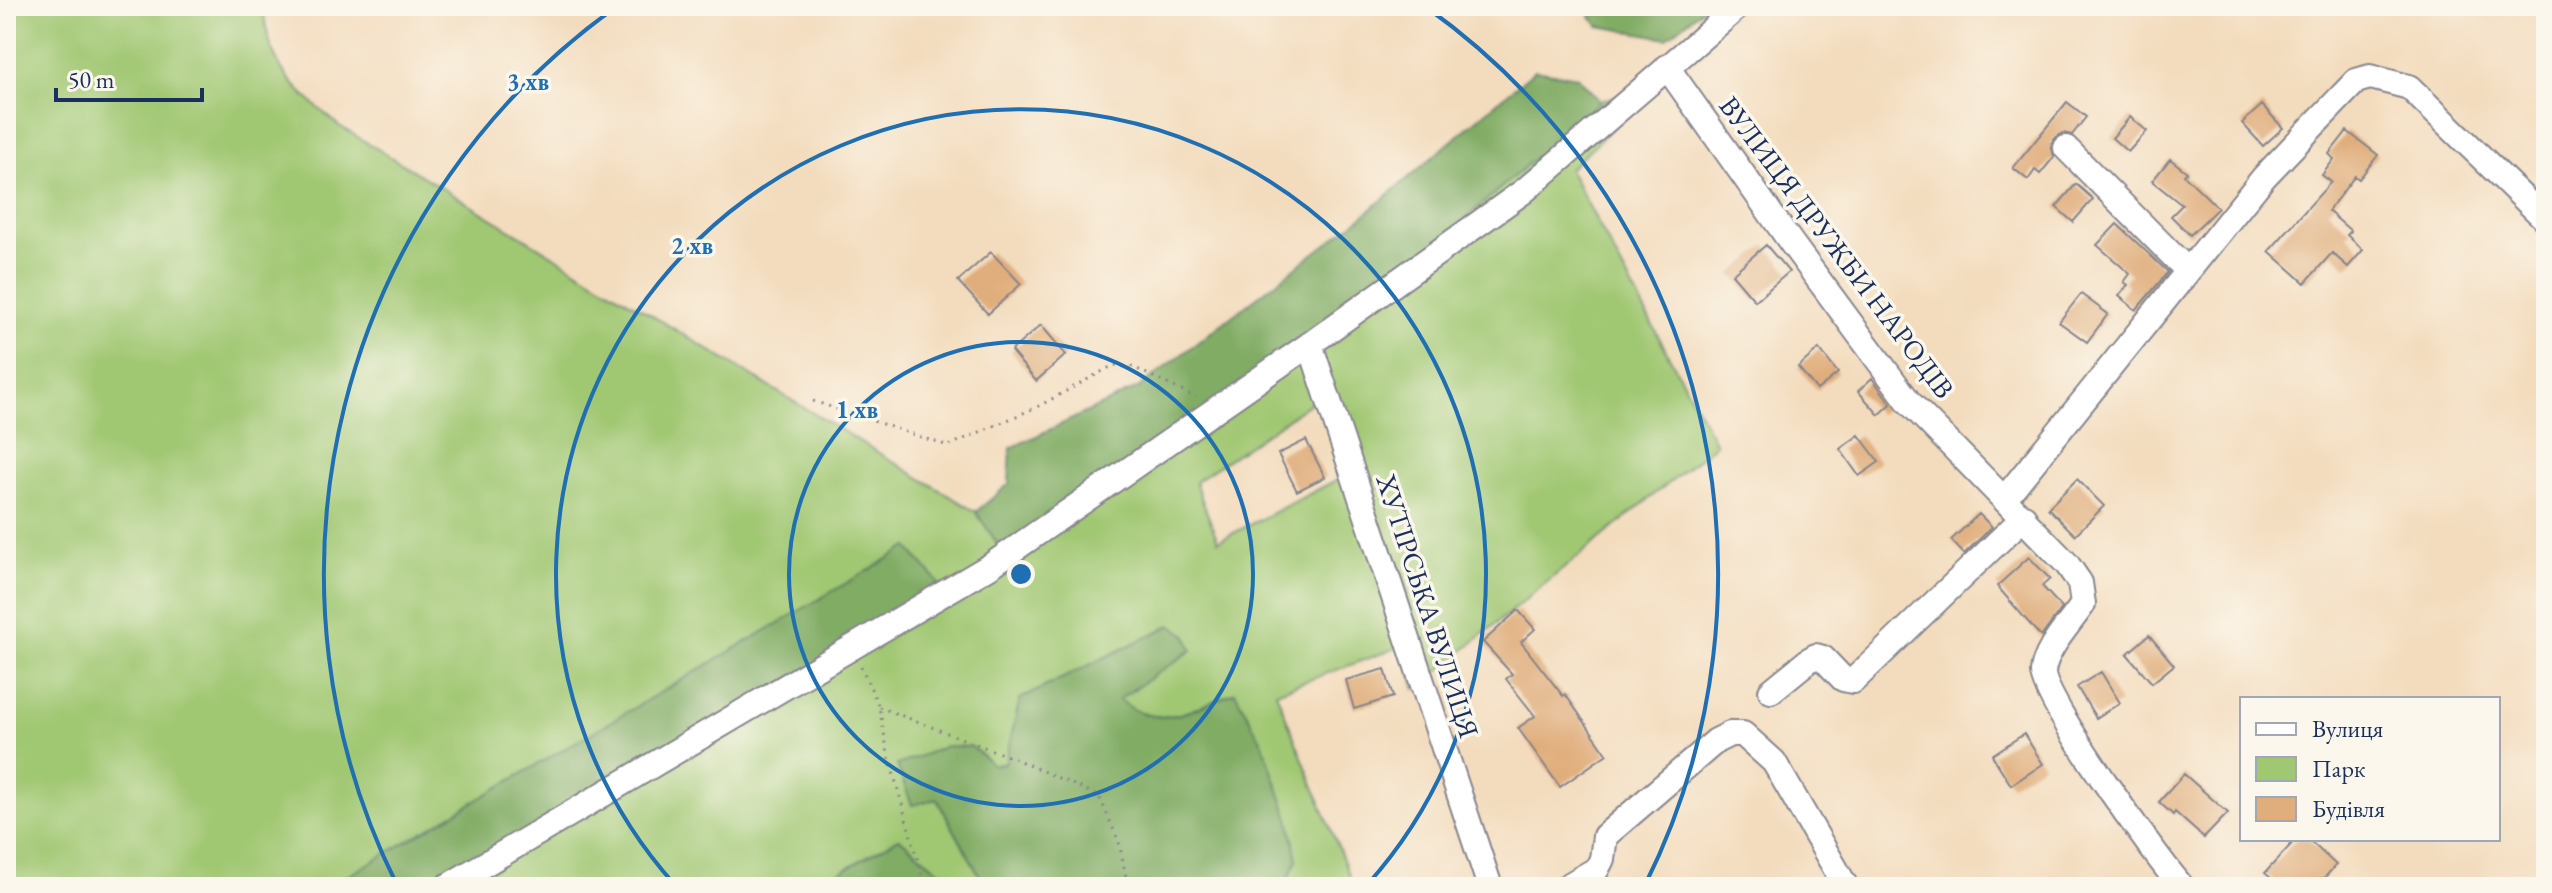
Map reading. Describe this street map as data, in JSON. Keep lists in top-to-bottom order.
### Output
{
  "streets": {
    "street": ["ВУЛИЦЯ ДРУЖБИ НАРОДІВ", "ХУТІРСЬКА ВУЛИЦЯ"]
  },
  "legend": ["Вулиця", "Парк", "Будівля"],
  "scale_bar": "50 m",
  "rings": ["3 хв", "2 хв", "1 хв"]
}
